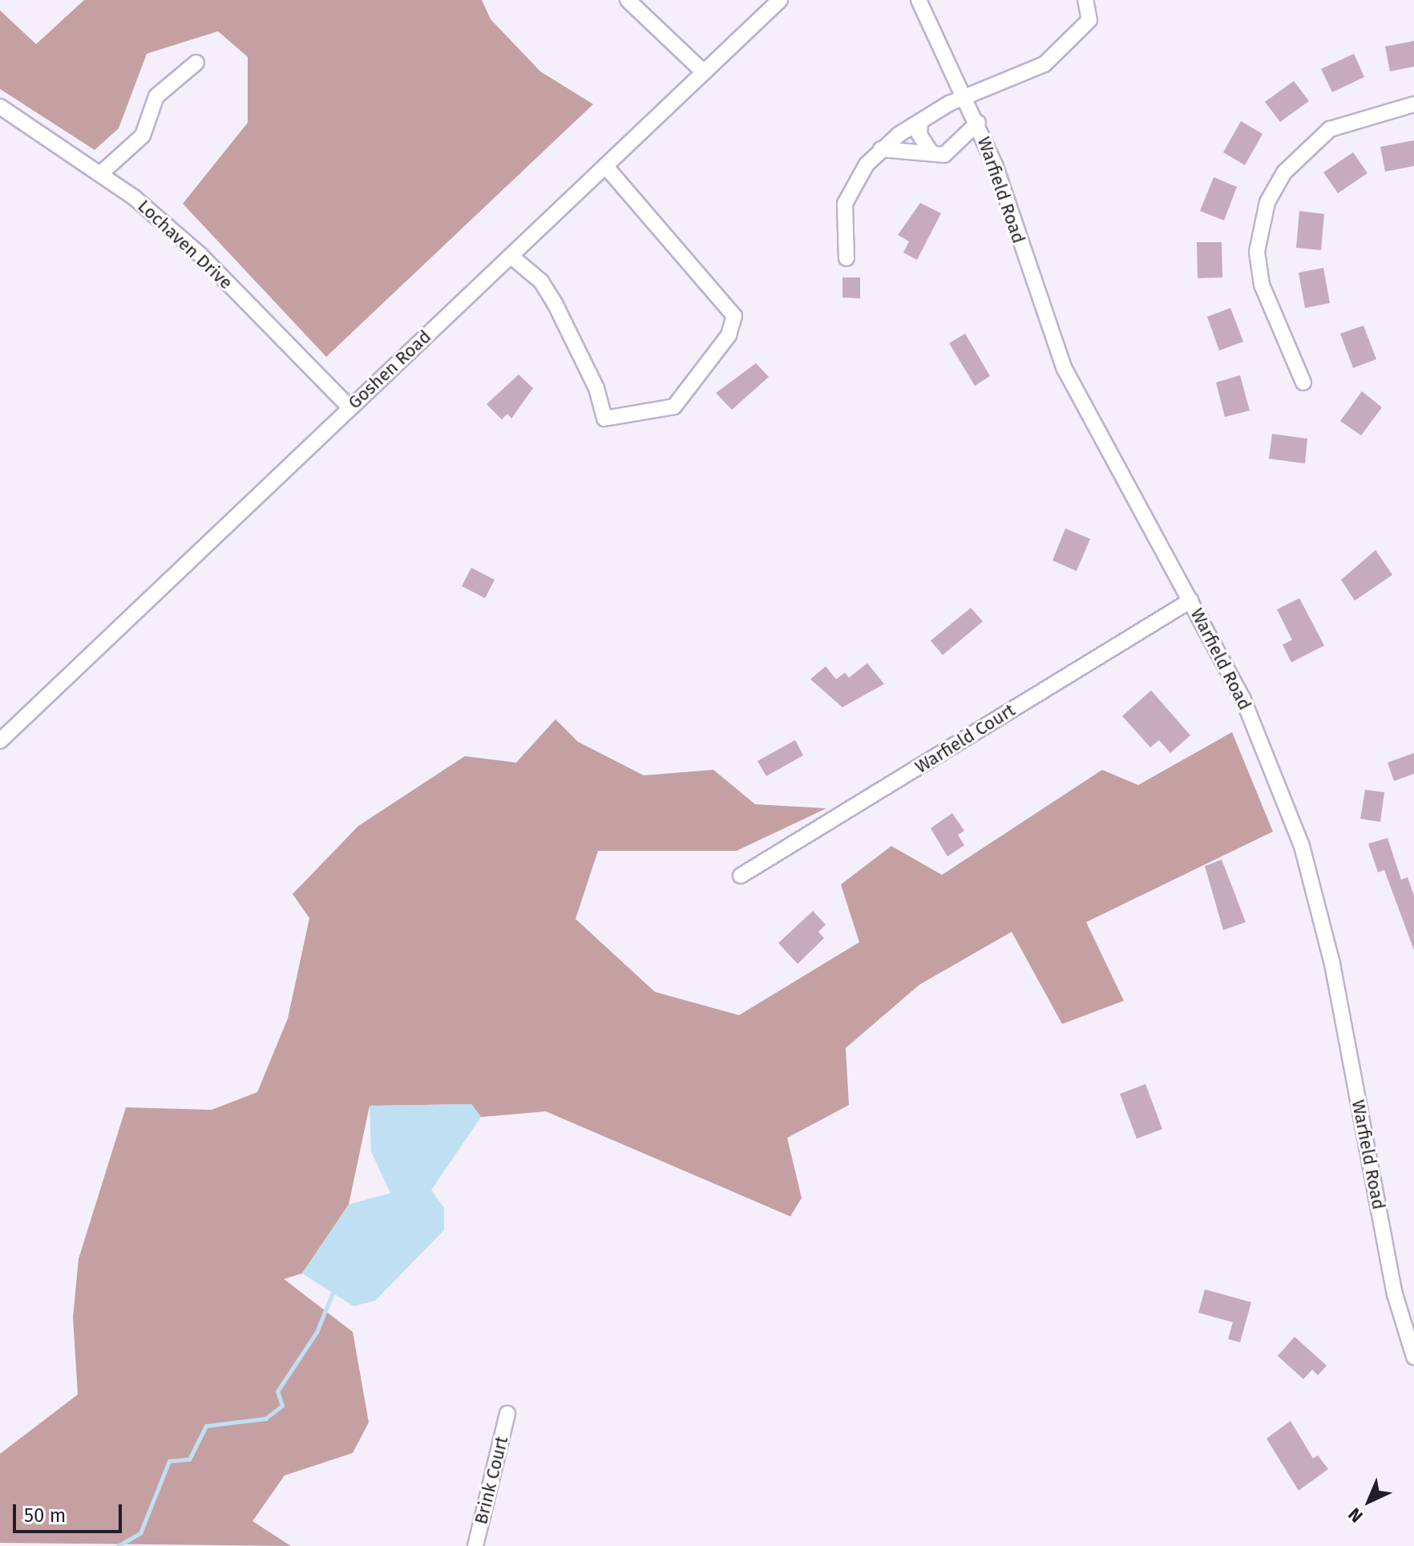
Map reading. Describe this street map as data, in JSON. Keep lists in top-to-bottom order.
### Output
{
  "streets": {
    "street": [
      "Warfield Road",
      "Lochaven Drive",
      "Goshen Road",
      "Warfield Court",
      "Brink Court"
    ]
  },
  "crossings": [
    ["Warfield Road", "Warfield Court"],
    ["Lochaven Drive", "Goshen Road"]
  ],
  "scale_bar": "50 m",
  "north": "bottom left"
}
